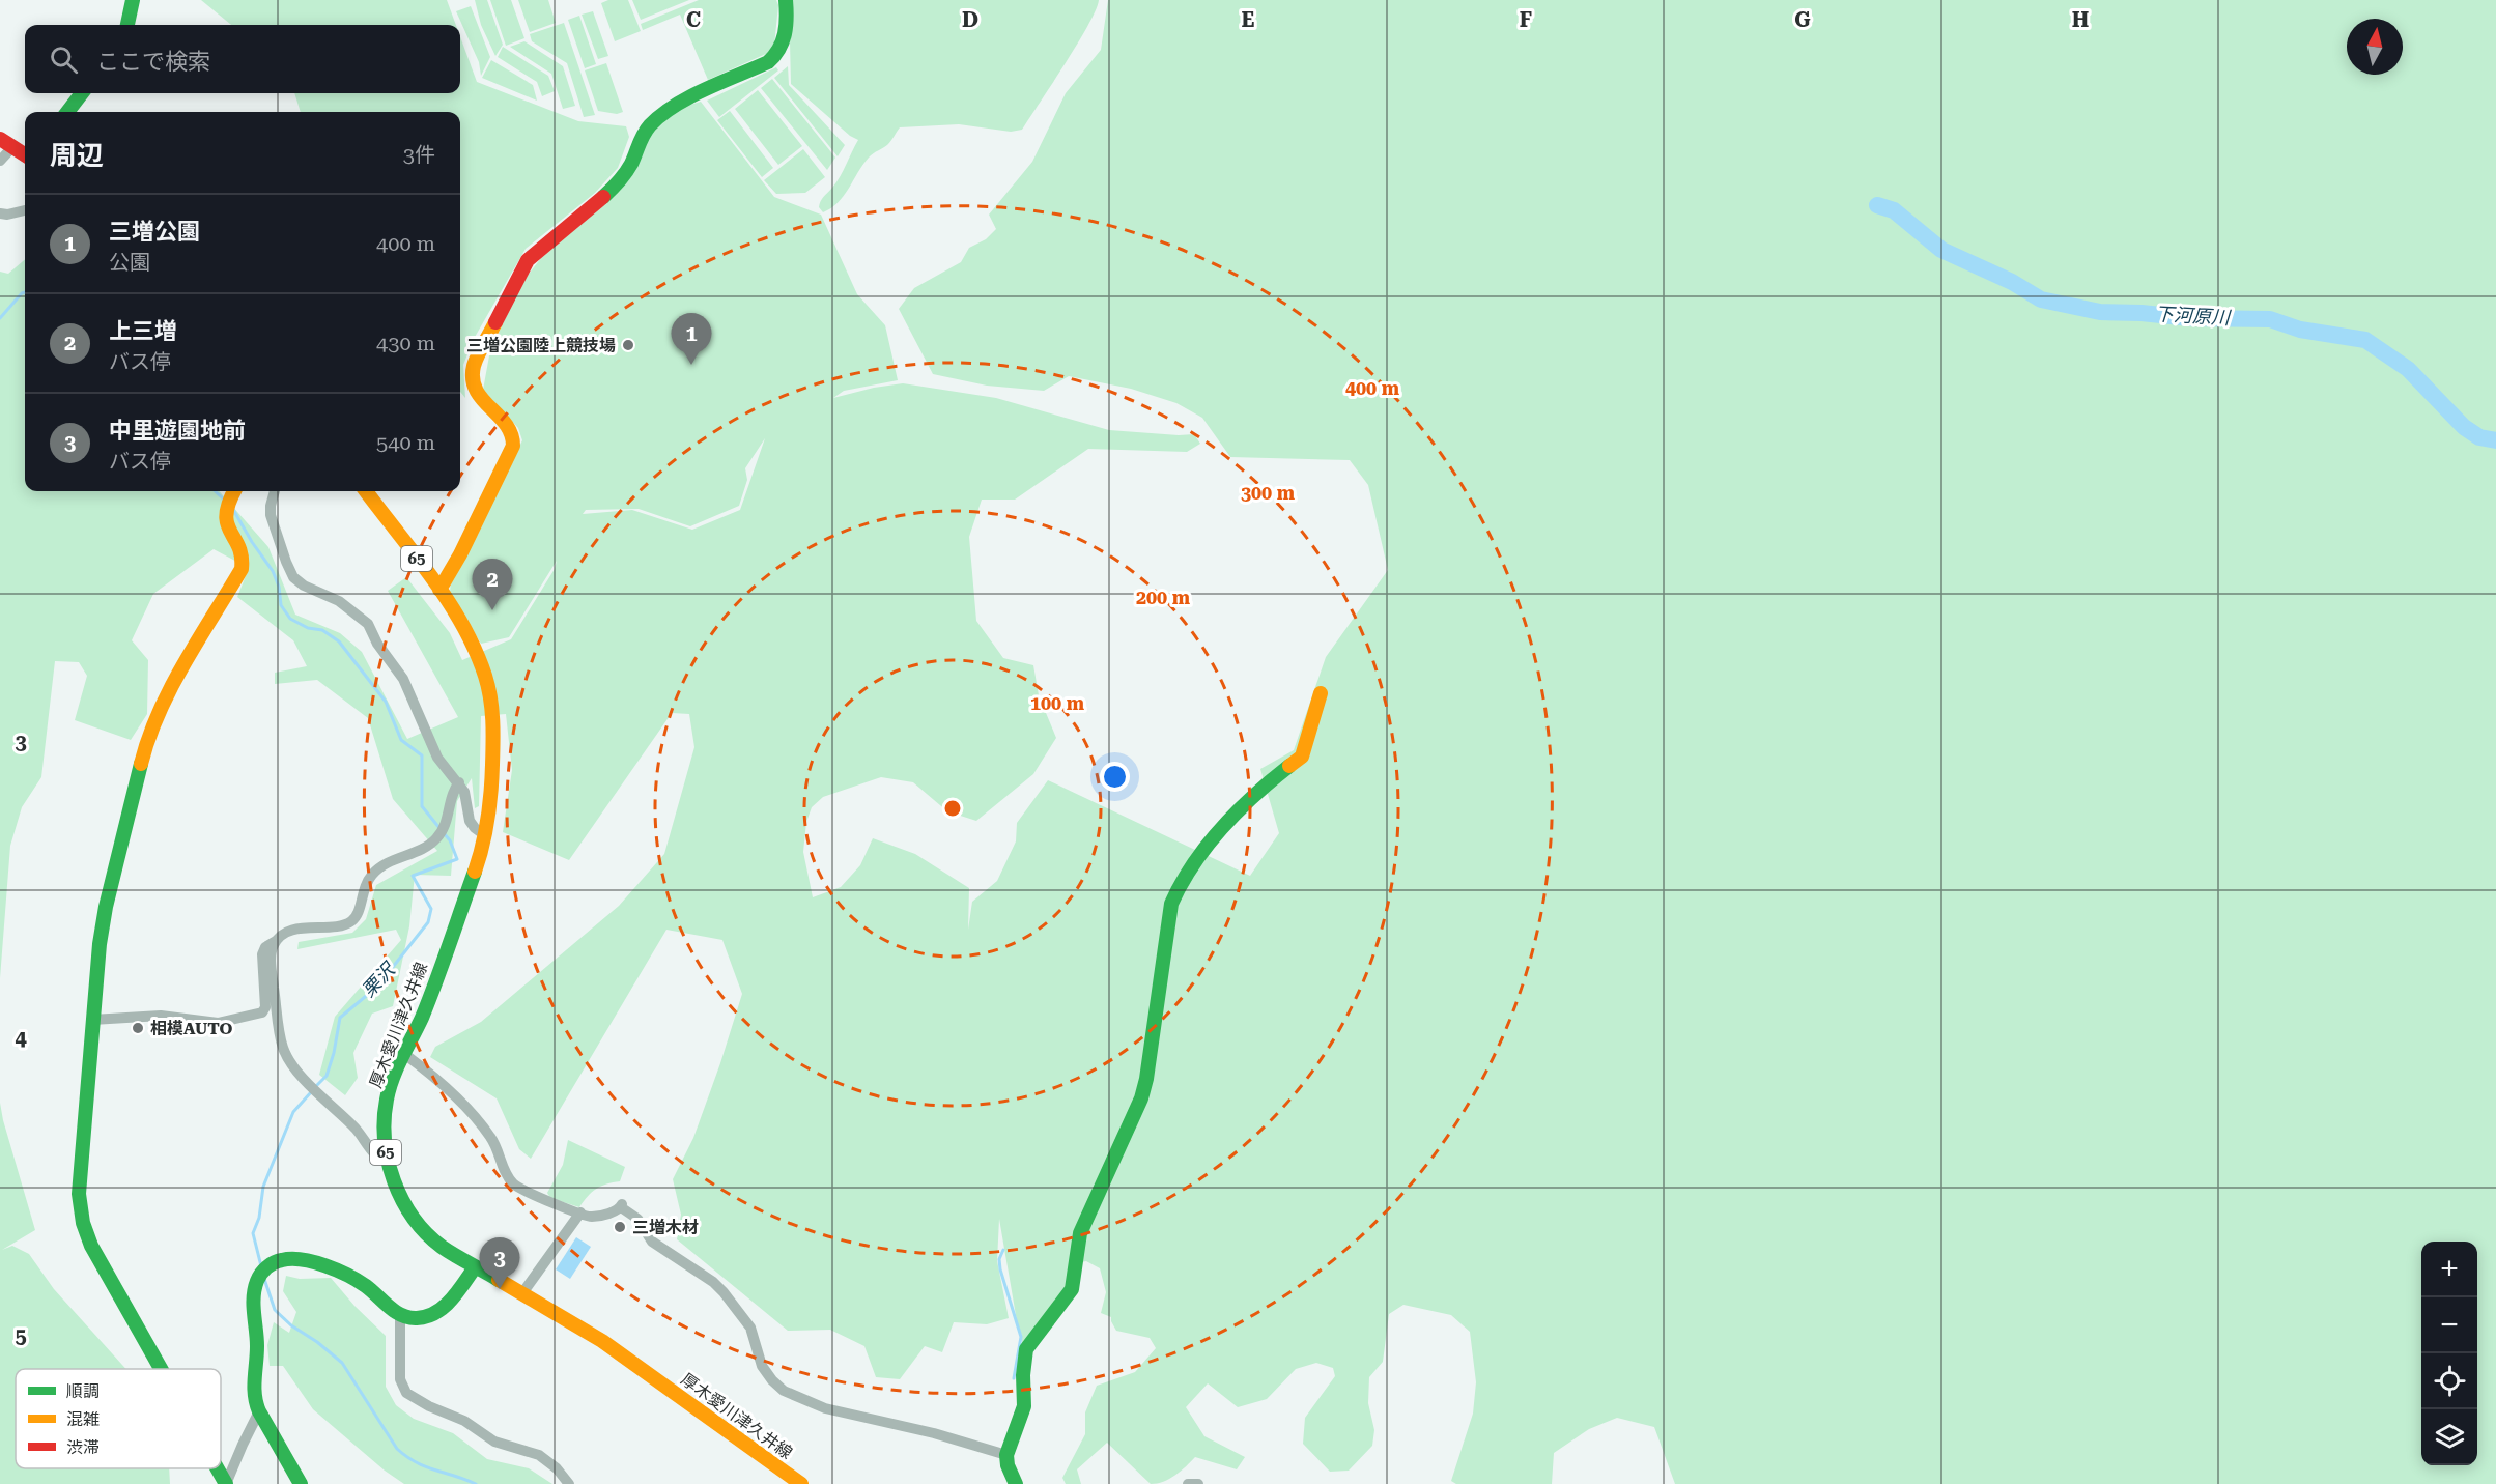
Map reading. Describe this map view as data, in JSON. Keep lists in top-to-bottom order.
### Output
{
  "streets": {
    "street": ["65", "厚木愛川津久井線"]
  },
  "water": ["下河原川", "栗沢"],
  "places": ["三増公園陸上競技場", "相模AUTO", "三増木材"],
  "legend": ["順調", "混雑", "渋滞"],
  "north": "top",
  "page": {
    "search": "ここで検索",
    "heading": ["周辺", "3件"],
    "list": [
      {
        "mark": "1",
        "name": "三増公園",
        "note": "公園",
        "value": "400 m"
      },
      {
        "mark": "2",
        "name": "上三増",
        "note": "バス停",
        "value": "430 m"
      },
      {
        "mark": "3",
        "name": "中里遊園地前",
        "note": "バス停",
        "value": "540 m"
      }
    ],
    "pins": ["1", "2", "3"],
    "map_buttons": ["+", "−"]
  },
  "grid": {
    "columns": [
      "C",
      "D",
      "E",
      "F",
      "G",
      "H"
    ],
    "rows": ["3", "4", "5"]
  },
  "rings": [
    "400 m",
    "300 m",
    "200 m",
    "100 m"
  ]
}
